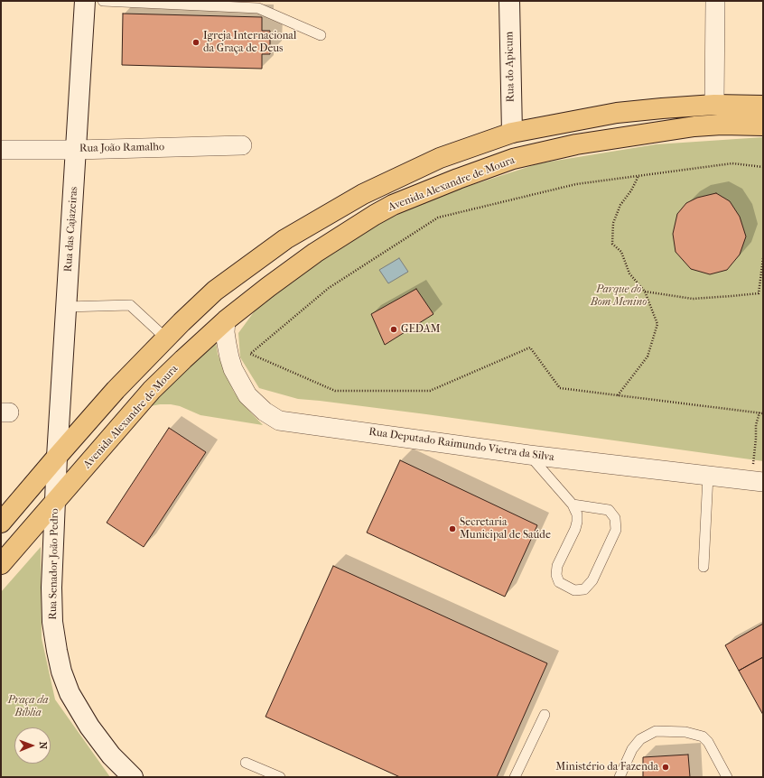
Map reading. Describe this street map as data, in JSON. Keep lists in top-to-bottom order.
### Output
{
  "streets": {
    "main road": [
      "Rua do Apicum",
      "Avenida Alexandre de Moura",
      "Rua das Cajazeiras",
      "Rua Senador João Pedro"
    ],
    "street": ["Rua João Ramalho", "Rua Deputado Raimundo Vietra da Silva"]
  },
  "crossings": [
    ["Rua João Ramalho", "Rua das Cajazeiras"],
    ["Avenida Alexandre de Moura", "Rua Deputado Raimundo Vietra da Silva"],
    ["Avenida Alexandre de Moura", "Rua Senador João Pedro"],
    ["Rua das Cajazeiras", "Rua Senador João Pedro"]
  ],
  "parks": ["Parque do Bom Menino", "Praça da Bíblia"],
  "places": [
    "Igreja Internacional da Graça de Deus",
    "GEDAM",
    "Secretaria Municipal de Saúde",
    "Ministério da Fazenda"
  ],
  "north": "right"
}
